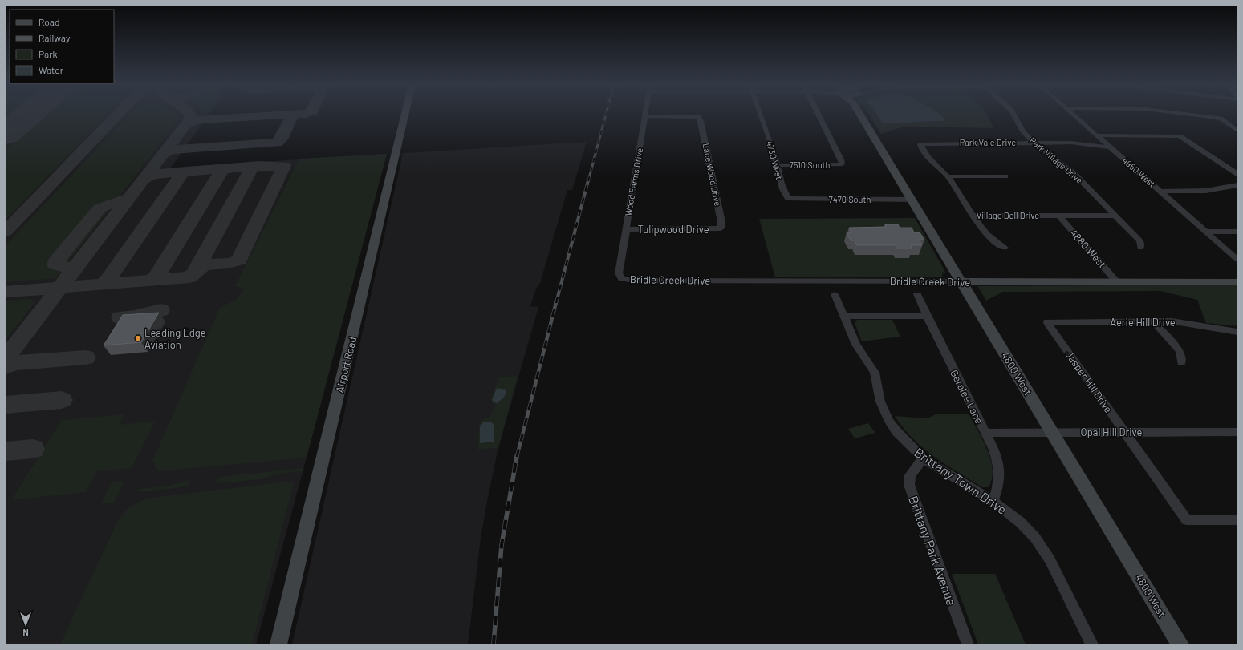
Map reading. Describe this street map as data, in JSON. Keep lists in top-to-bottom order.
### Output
{
  "streets": {
    "street": [
      "Park Vale Drive",
      "4730 West",
      "Park Village Drive",
      "7510 South",
      "4950 West",
      "Lace Wood Drive",
      "Wood Farms Drive",
      "7470 South",
      "Village Dell Drive",
      "Tulipwood Drive",
      "4880 West",
      "Bridle Creek Drive",
      "Aerie Hill Drive",
      "Airport Road",
      "4800 West",
      "Jasper Hill Drive",
      "Geralee Lane",
      "Opal Hill Drive",
      "Brittany Town Drive",
      "Brittany Park Avenue"
    ]
  },
  "crossings": [
    ["Park Vale Drive", "Park Village Drive"],
    ["Park Vale Drive", "4950 West"],
    ["Park Vale Drive", "Village Dell Drive"],
    ["4730 West", "7510 South"],
    ["4730 West", "7470 South"],
    ["Park Village Drive", "Village Dell Drive"],
    ["Lace Wood Drive", "Wood Farms Drive"],
    ["Lace Wood Drive", "Tulipwood Drive"],
    ["Wood Farms Drive", "Tulipwood Drive"],
    ["Wood Farms Drive", "Bridle Creek Drive"],
    ["7470 South", "4800 West"],
    ["Village Dell Drive", "4880 West"],
    ["4880 West", "Bridle Creek Drive"],
    ["Bridle Creek Drive", "4800 West"],
    ["Aerie Hill Drive", "Jasper Hill Drive"],
    ["4800 West", "Opal Hill Drive"],
    ["Jasper Hill Drive", "Opal Hill Drive"],
    ["Geralee Lane", "Opal Hill Drive"],
    ["Geralee Lane", "Brittany Town Drive"],
    ["Brittany Town Drive", "Brittany Park Avenue"]
  ],
  "places": ["Leading Edge Aviation"],
  "legend": [
    "Road",
    "Railway",
    "Park",
    "Water"
  ],
  "north": "bottom"
}
